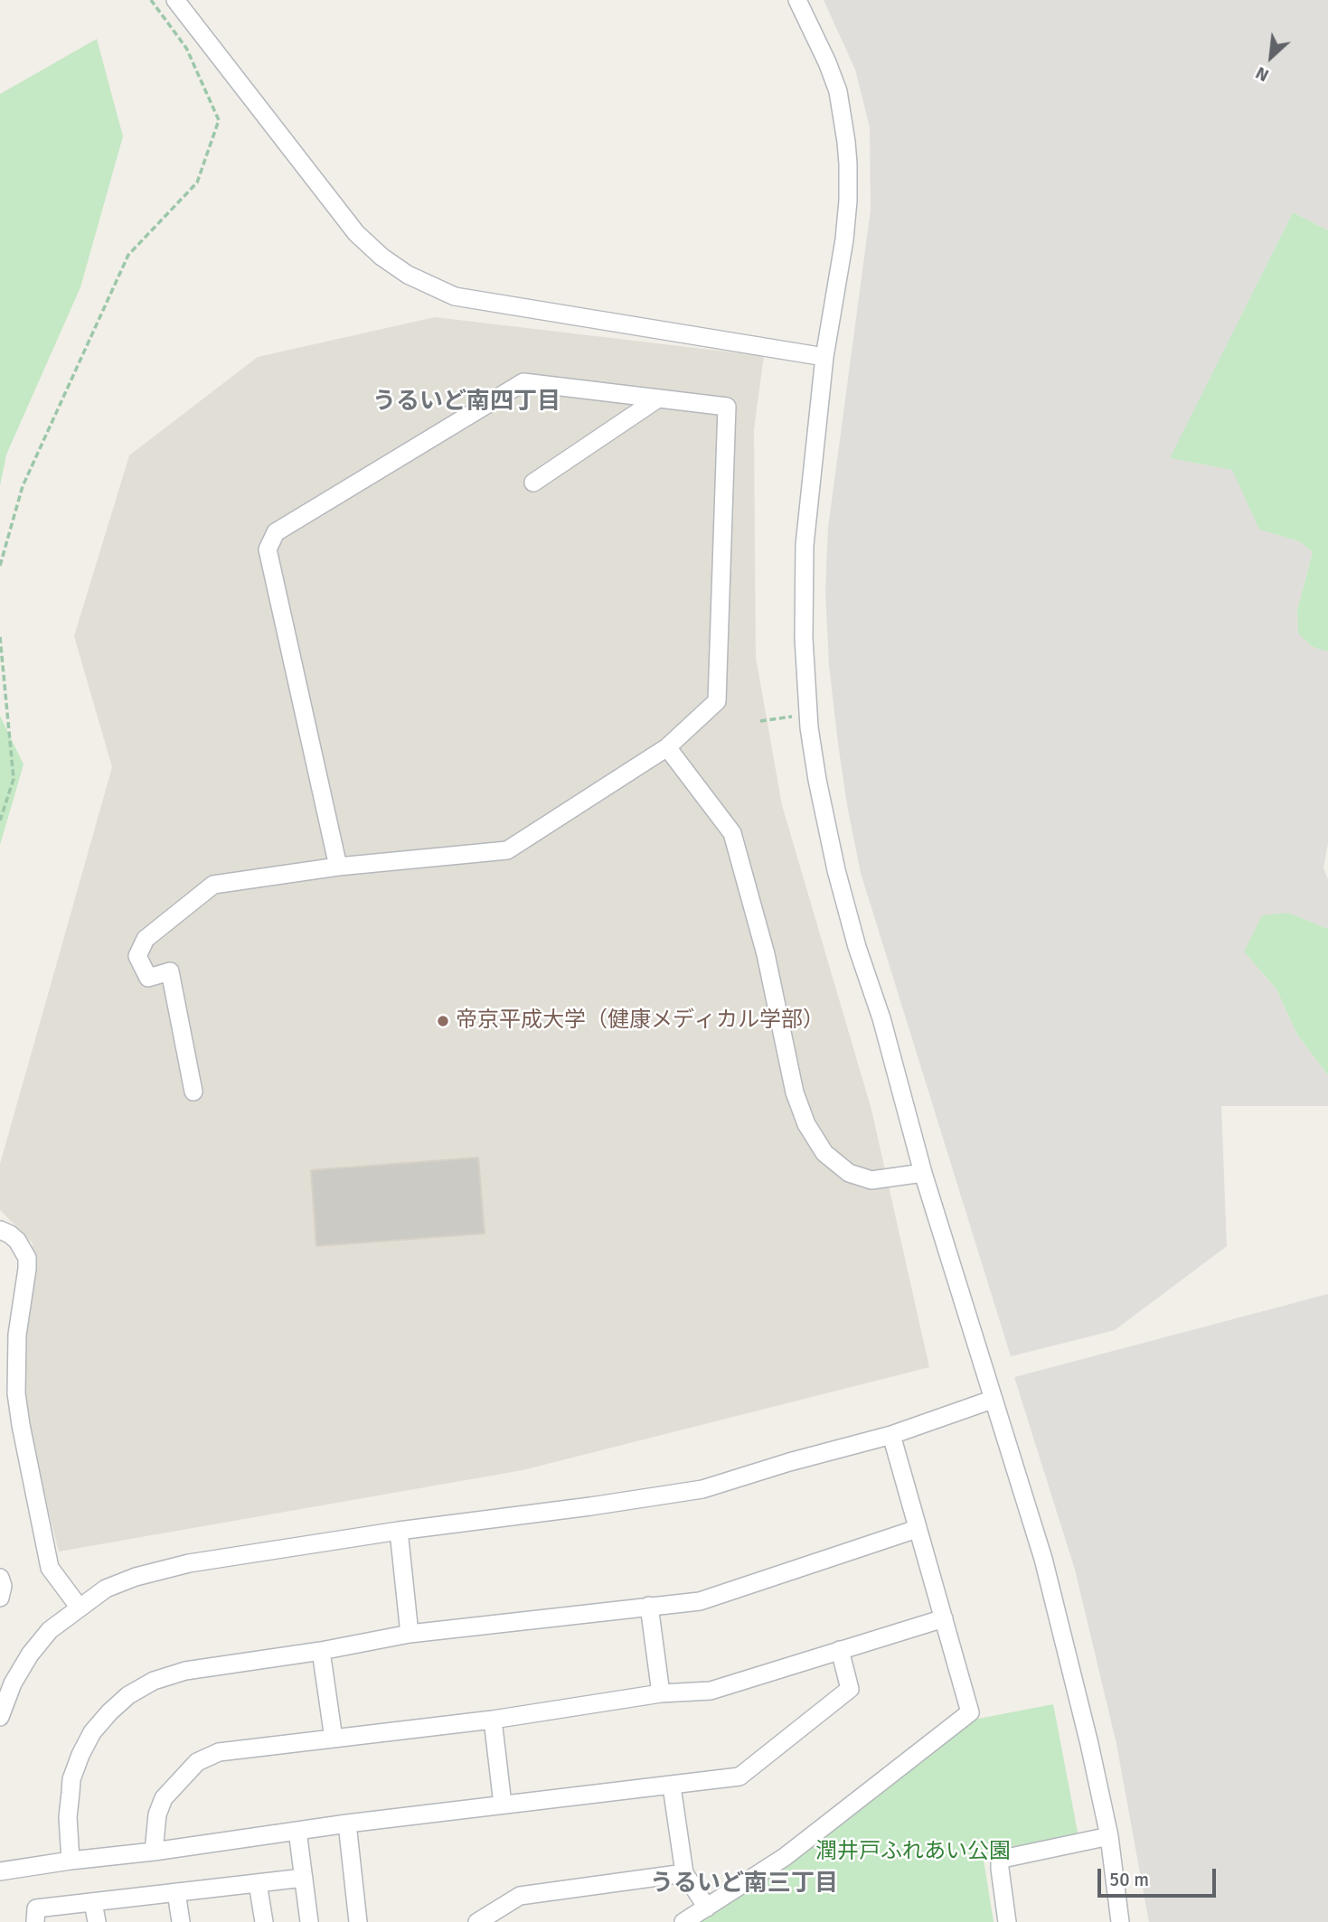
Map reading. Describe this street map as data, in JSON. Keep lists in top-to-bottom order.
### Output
{
  "districts": ["うるいど南四丁目", "うるいど南三丁目"],
  "parks": ["潤井戸ふれあい公園"],
  "places": ["帝京平成大学（健康メディカル学部）"],
  "scale_bar": "50 m",
  "north": "bottom left"
}
